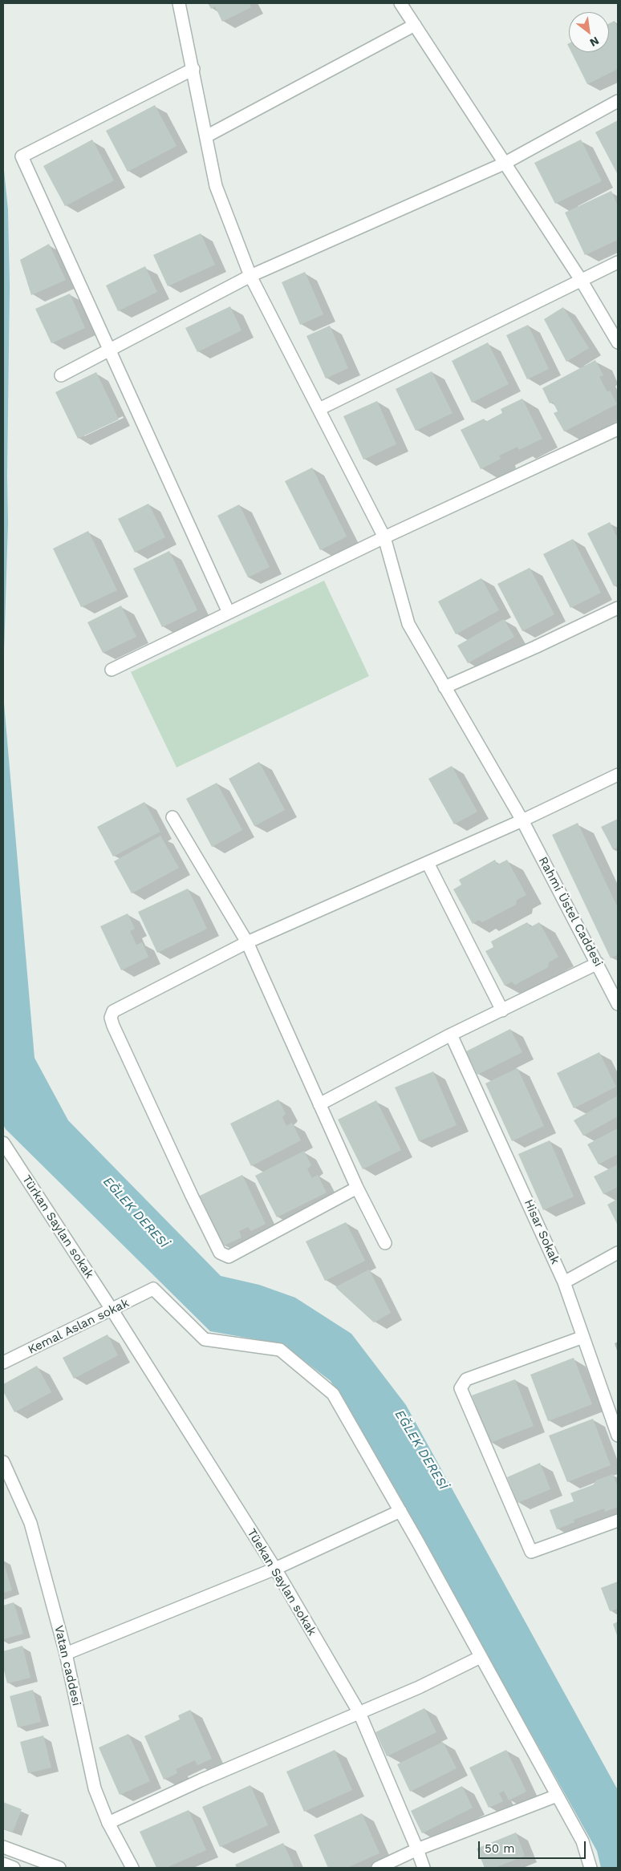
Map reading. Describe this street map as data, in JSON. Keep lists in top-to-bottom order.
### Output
{
  "streets": {
    "street": [
      "Rahmi Üstel Caddesi",
      "Türkan Saylan sokak",
      "Hisar Sokak",
      "Kemal Aslan sokak",
      "Tüekan Saylan sokak",
      "Vatan caddesi"
    ]
  },
  "crossings": [
    ["Türkan Saylan sokak", "Kemal Aslan sokak"],
    ["Türkan Saylan sokak", "Tüekan Saylan sokak"],
    ["Kemal Aslan sokak", "Tüekan Saylan sokak"]
  ],
  "water": ["EĞLEK DERESİ"],
  "scale_bar": "50 m",
  "north": "bottom right"
}
